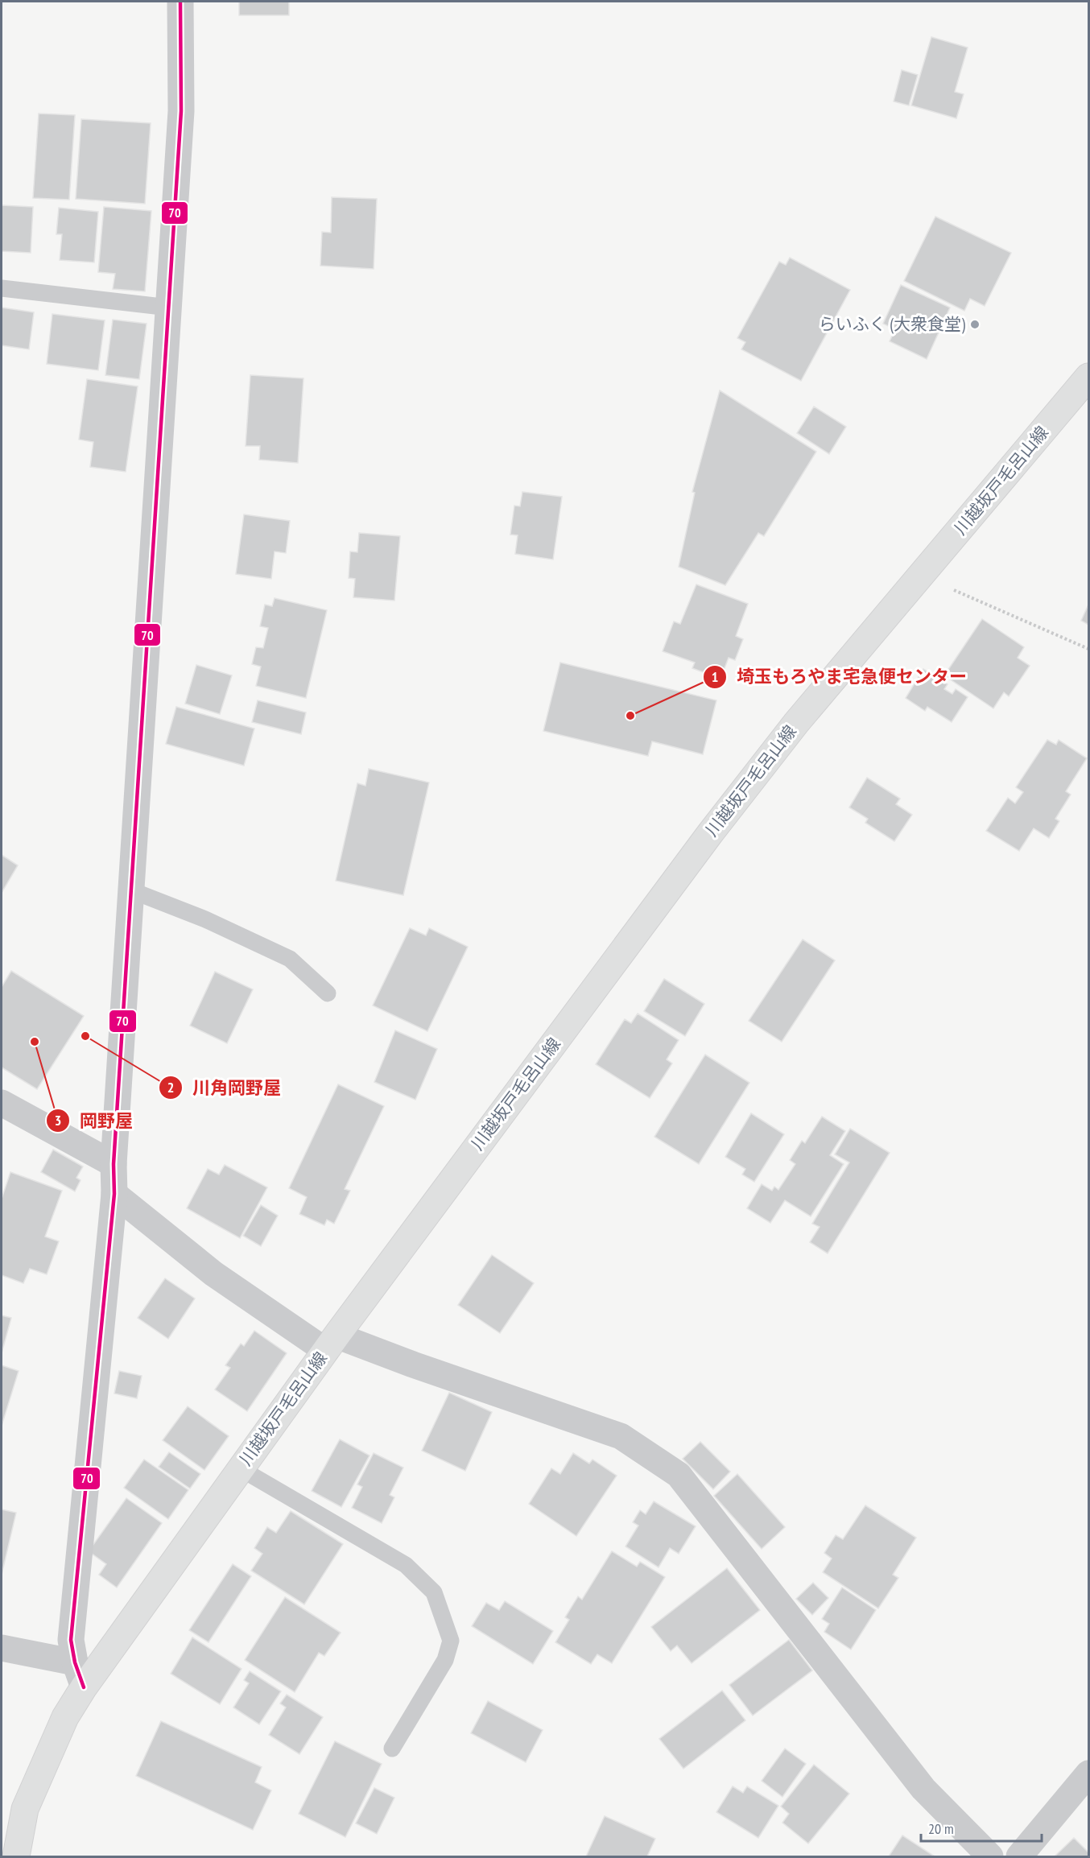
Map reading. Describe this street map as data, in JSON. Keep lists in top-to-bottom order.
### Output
{
  "streets": {
    "main road": ["川越坂戸毛呂山線"]
  },
  "places": [
    "らいふく (大衆食堂)",
    "埼玉もろやま宅急便センター",
    "川角岡野屋",
    "岡野屋"
  ],
  "lines": ["transit line 70"],
  "scale_bar": "20 m"
}
